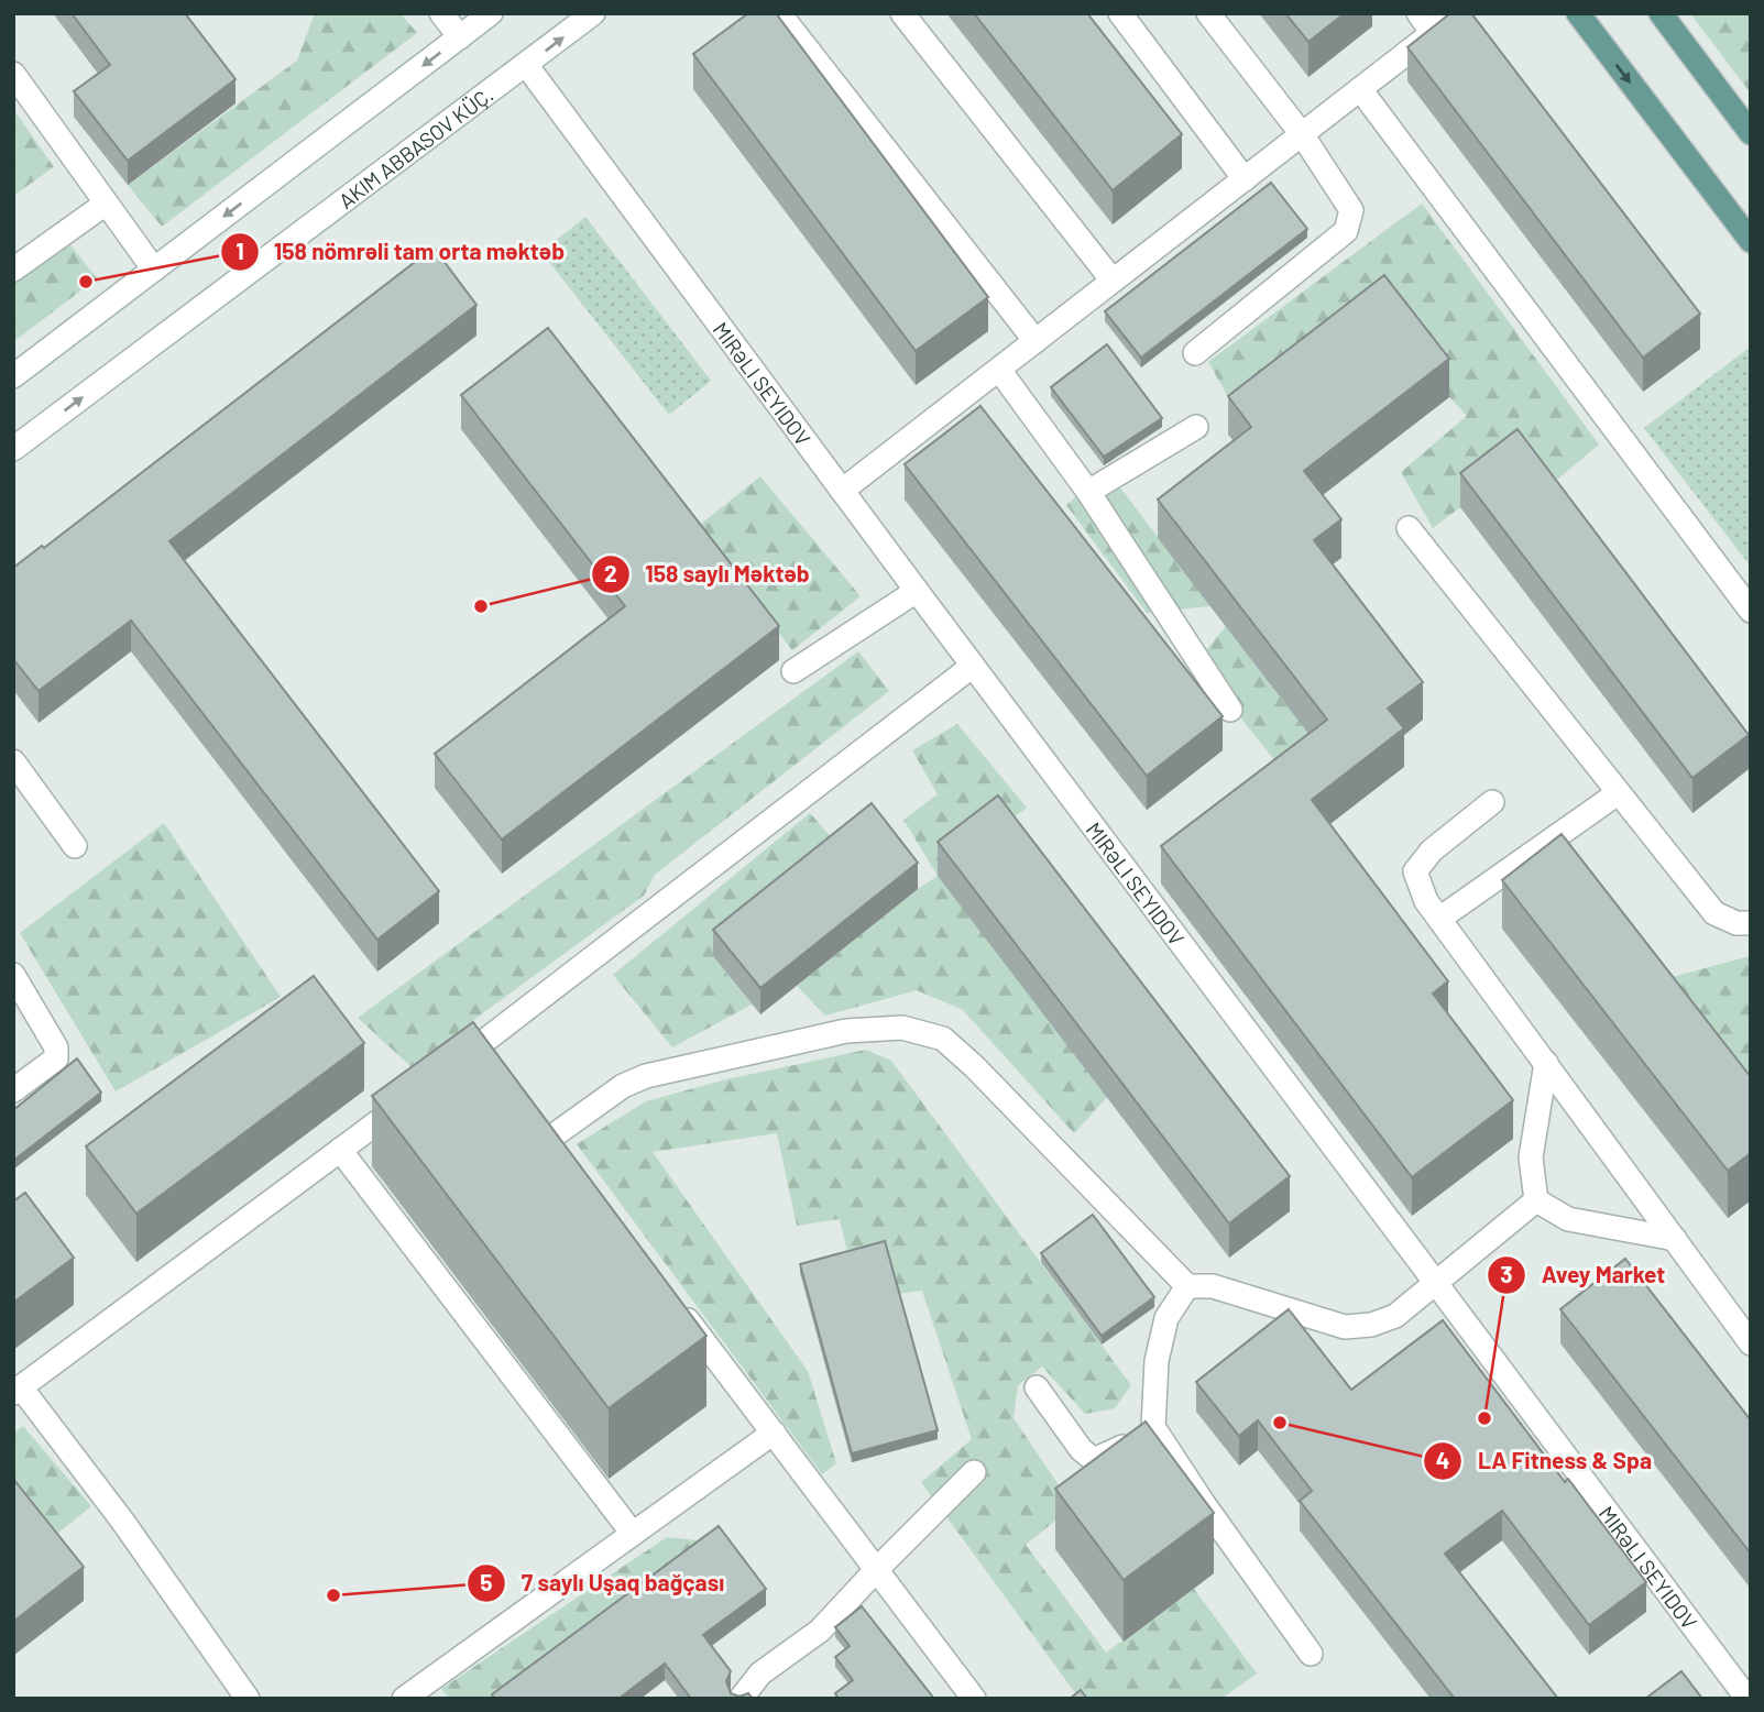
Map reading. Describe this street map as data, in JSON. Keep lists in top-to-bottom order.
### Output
{
  "streets": {
    "street": ["AKIM ABBASOV KÜÇ.", "MIRƏLI SEYIDOV"]
  },
  "crossings": [
    ["AKIM ABBASOV KÜÇ.", "MIRƏLI SEYIDOV"]
  ],
  "places": [
    "158 nömrəli tam orta məktəb",
    "158 saylı Məktəb",
    "Avey Market",
    "LA Fitness & Spa",
    "7 saylı Uşaq bağçası"
  ]
}
